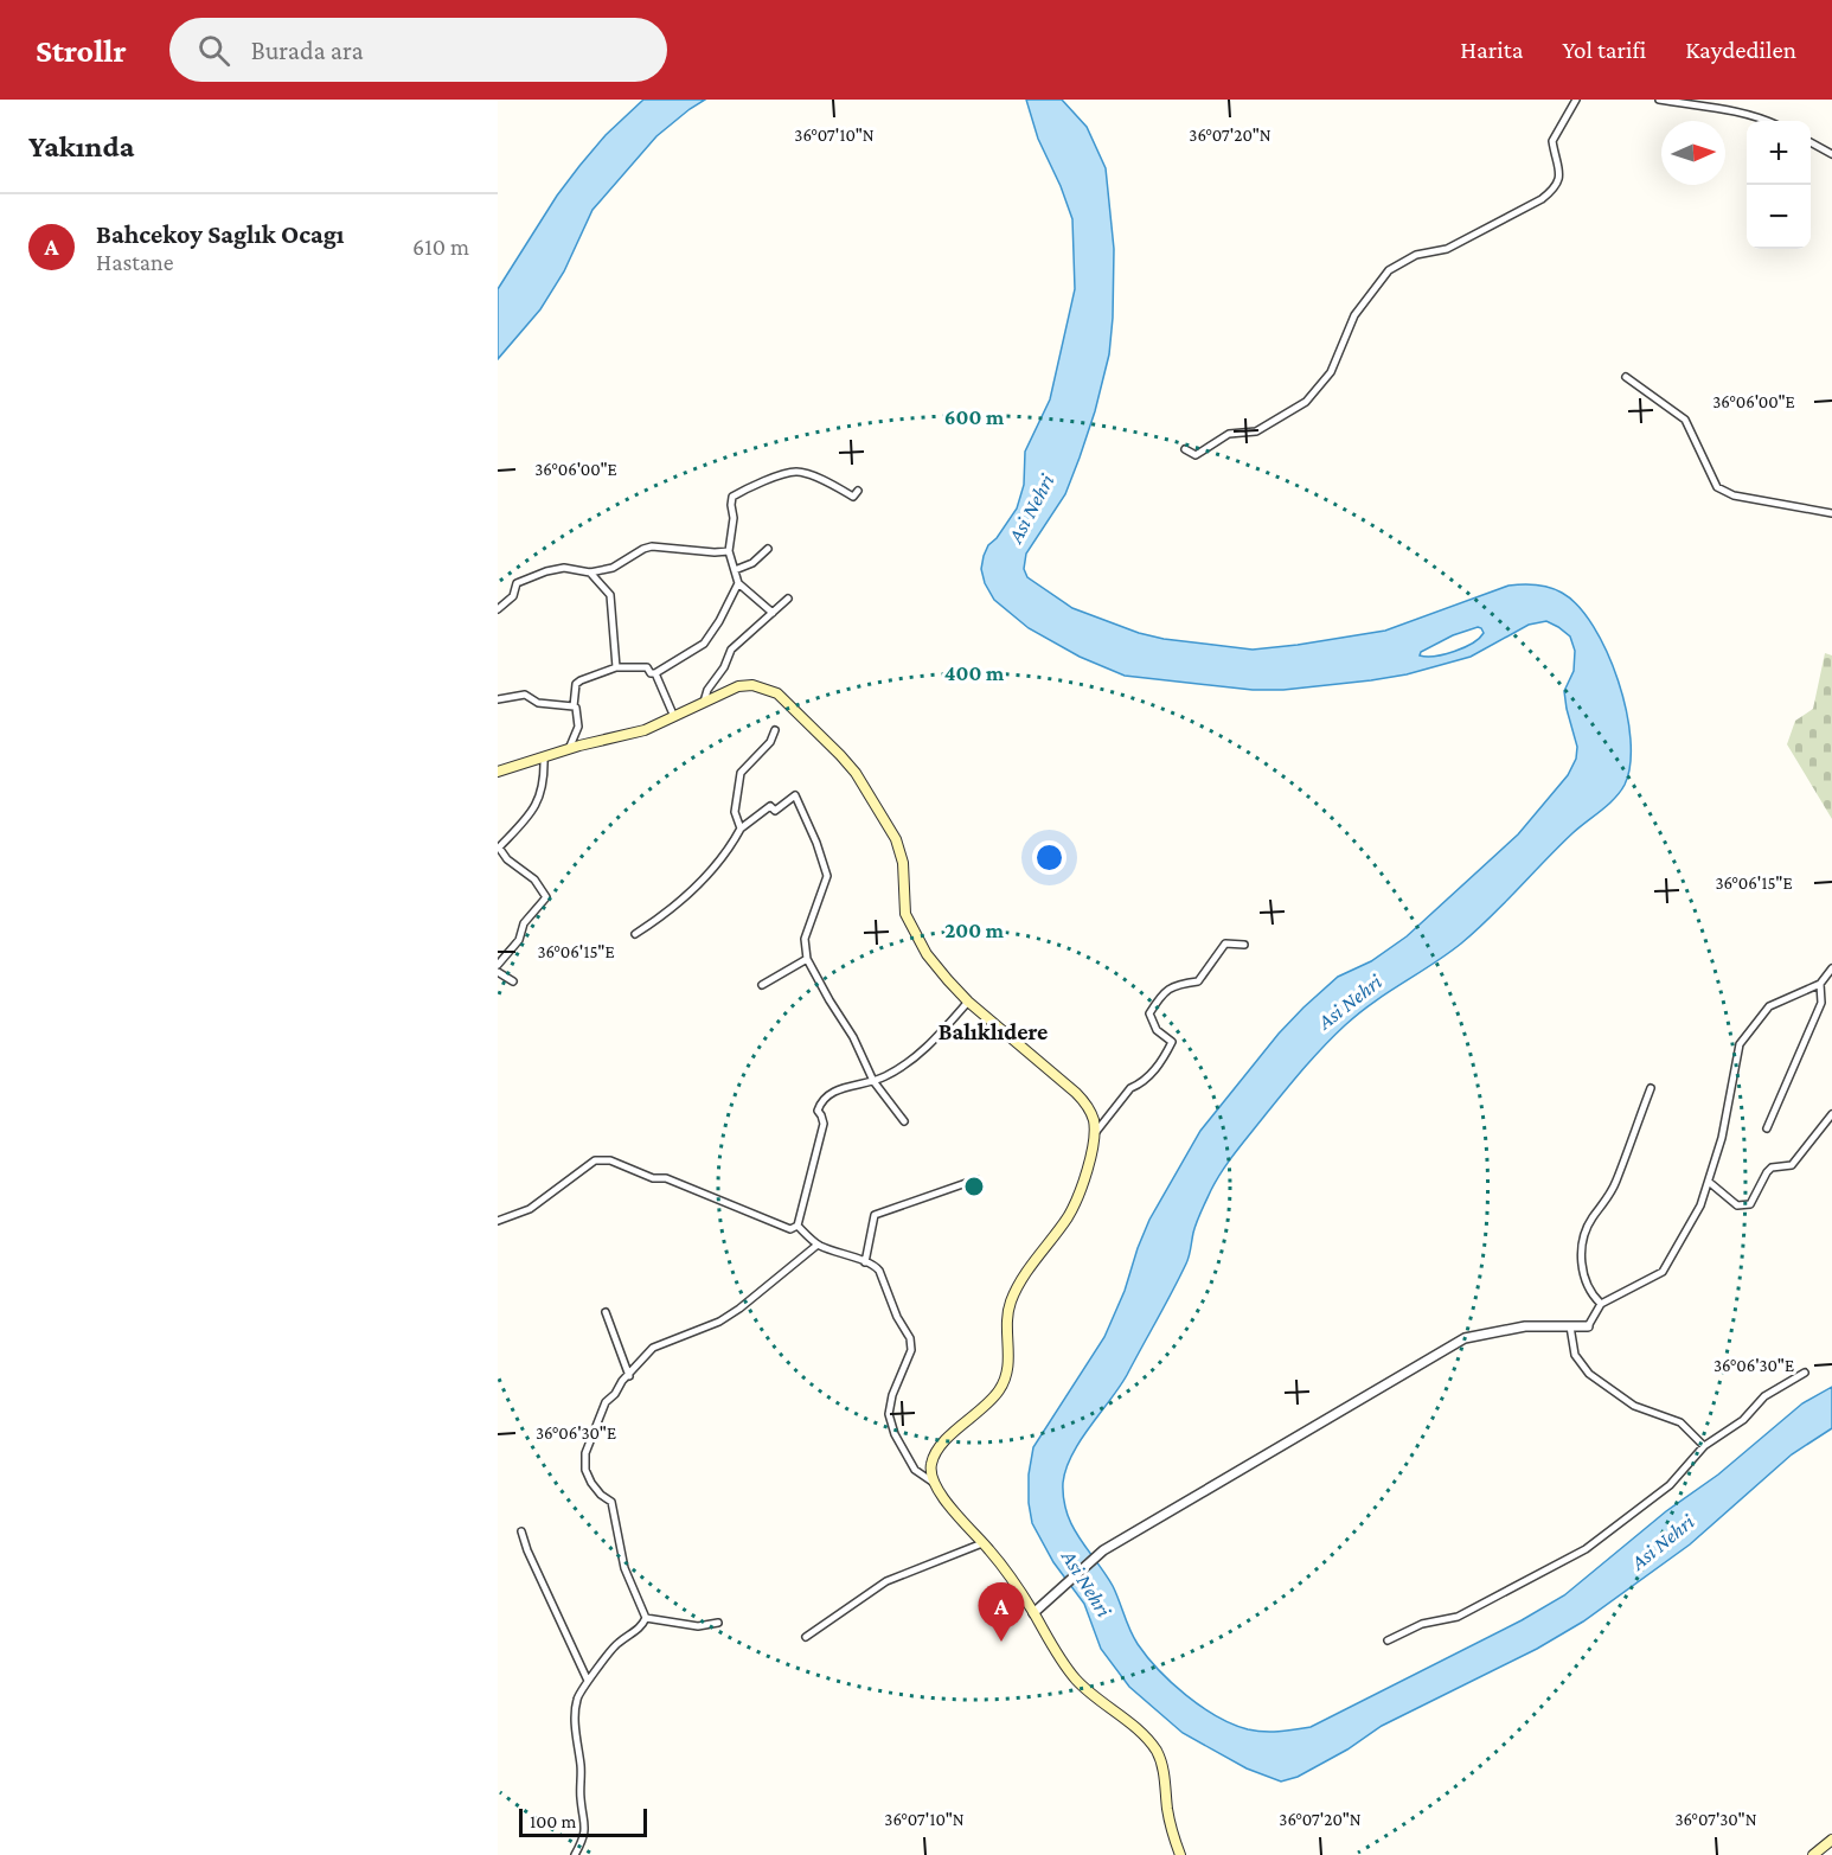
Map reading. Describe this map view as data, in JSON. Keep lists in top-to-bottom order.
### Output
{
  "districts": ["Balıklıdere"],
  "water": ["Asi Nehri"],
  "scale_bar": "100 m",
  "north": "right",
  "page": {
    "header": "Strollr",
    "search": "Burada ara",
    "nav": ["Harita", "Yol tarifi", "Kaydedilen"],
    "heading": "Yakında",
    "map_buttons": ["+", "−"],
    "list": [
      {
        "mark": "A",
        "name": "Bahcekoy Saglık Ocagı",
        "note": "Hastane",
        "value": "610 m"
      }
    ],
    "pins": "A",
    "scale": "100 m"
  },
  "coordinates": [
    "36°07'10\"N",
    "36°07'20\"N",
    "36°06'00\"E",
    "36°06'15\"E",
    "36°06'30\"E",
    "36°07'30\"N"
  ],
  "rings": ["600 m", "400 m", "200 m"]
}
